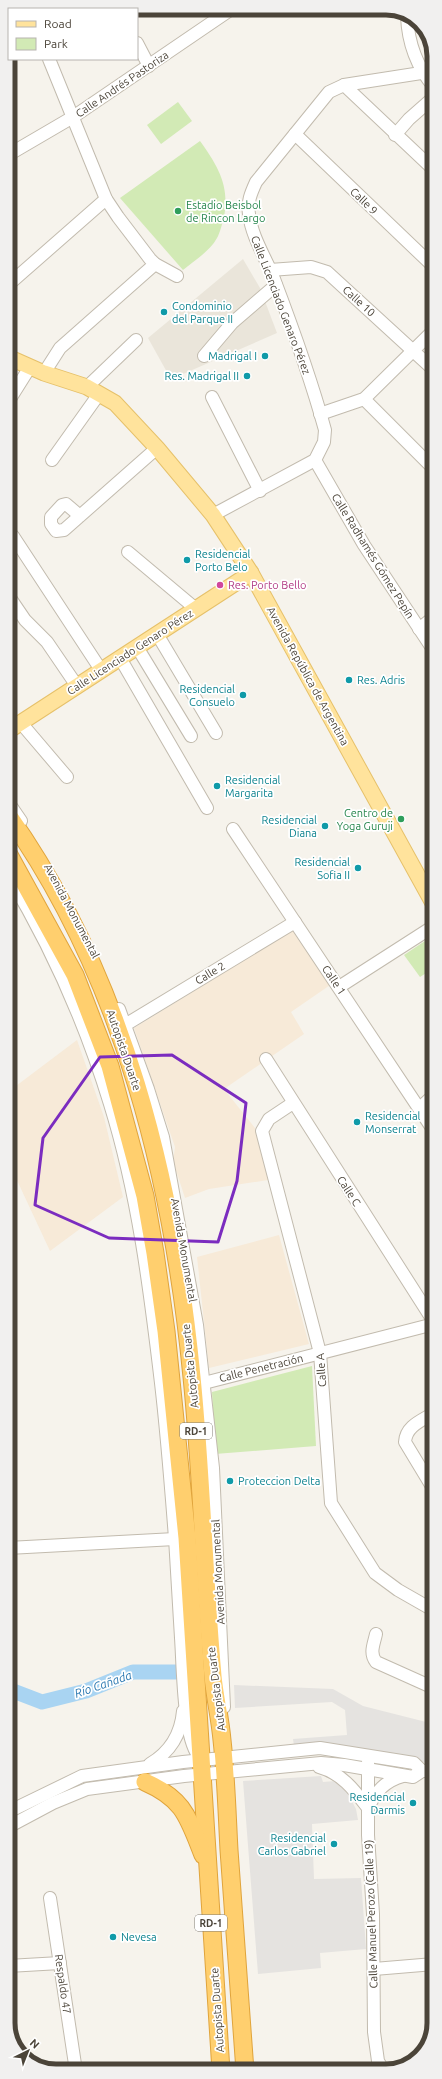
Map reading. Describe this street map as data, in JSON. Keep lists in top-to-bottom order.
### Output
{
  "streets": {
    "highway": ["Autopista Duarte", "RD-1"],
    "main road": ["Calle Licenciado Genaro Pérez", "Avenida República de Argentina"],
    "street": [
      "Calle Andrés Pastoriza",
      "Calle 9",
      "Calle 10",
      "Calle Radhamés Gómez Pepín",
      "Avenida Monumental",
      "Calle 2",
      "Calle 1",
      "Calle C",
      "Calle Penetración",
      "Calle A",
      "Calle Manuel Perozo (Calle 19)",
      "Respaldo 47"
    ]
  },
  "crossings": [
    ["Calle 9", "Calle Licenciado Genaro Pérez"],
    ["Calle 10", "Calle Licenciado Genaro Pérez"],
    ["Calle Licenciado Genaro Pérez", "Calle Radhamés Gómez Pepín"],
    ["Calle Licenciado Genaro Pérez", "Avenida República de Argentina"],
    ["Avenida Monumental", "Calle 2"],
    ["Avenida Monumental", "Autopista Duarte"],
    ["Avenida Monumental", "Calle Penetración"],
    ["Calle 2", "Calle 1"],
    ["Calle C", "Calle A"],
    ["Calle Penetración", "Calle A"]
  ],
  "water": ["Río Cañada"],
  "places": [
    "Estadio Beisbol de Rincon Largo",
    "Condominio del Parque II",
    "Madrigal I",
    "Res. Madrigal II",
    "Residencial Porto Belo",
    "Res. Porto Bello",
    "Res. Adris",
    "Residencial Consuelo",
    "Residencial Margarita",
    "Centro de Yoga Guruji",
    "Residencial Diana",
    "Residencial Sofia II",
    "Residencial Monserrat",
    "Proteccion Delta",
    "Residencial Darmis",
    "Residencial Carlos Gabriel",
    "Nevesa"
  ],
  "legend": ["Road", "Park"],
  "north": "top right"
}
